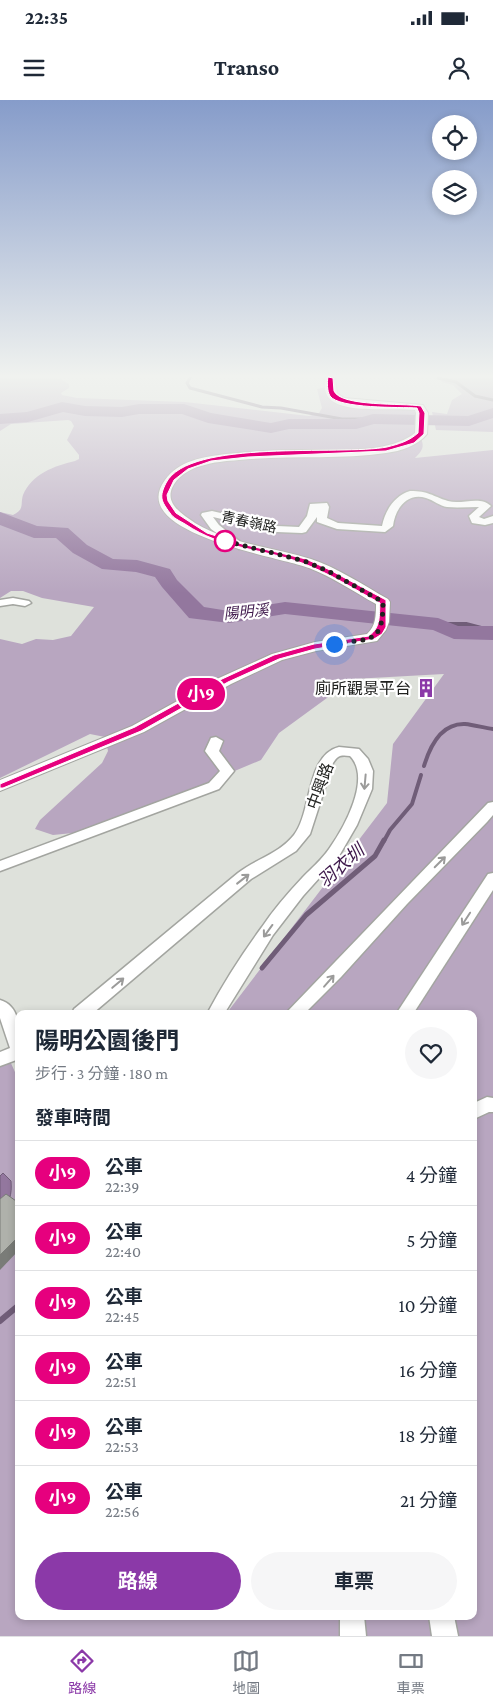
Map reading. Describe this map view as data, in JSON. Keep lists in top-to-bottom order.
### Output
{
  "streets": {
    "street": ["青春嶺路", "中興路"]
  },
  "water": ["陽明溪", "羽衣圳"],
  "places": {
    "building": ["廁所觀景平台"]
  },
  "lines": ["bus line 小9"],
  "page": {
    "status": "22:35",
    "header": "Transo",
    "on_map": "小9",
    "heading": [
      ["陽明公園後門", "步行 · 3 分鐘 · 180 m"],
      "發車時間"
    ],
    "list": [
      {
        "mark": "小9",
        "name": "公車",
        "note": "22:39",
        "value": "4 分鐘"
      },
      {
        "mark": "小9",
        "name": "公車",
        "note": "22:40",
        "value": "5 分鐘"
      },
      {
        "mark": "小9",
        "name": "公車",
        "note": "22:45",
        "value": "10 分鐘"
      },
      {
        "mark": "小9",
        "name": "公車",
        "note": "22:51",
        "value": "16 分鐘"
      },
      {
        "mark": "小9",
        "name": "公車",
        "note": "22:53",
        "value": "18 分鐘"
      },
      {
        "mark": "小9",
        "name": "公車",
        "note": "22:56",
        "value": "21 分鐘"
      }
    ],
    "buttons": ["路線", "車票"],
    "tabs": ["路線", "地圖", "車票"]
  }
}
